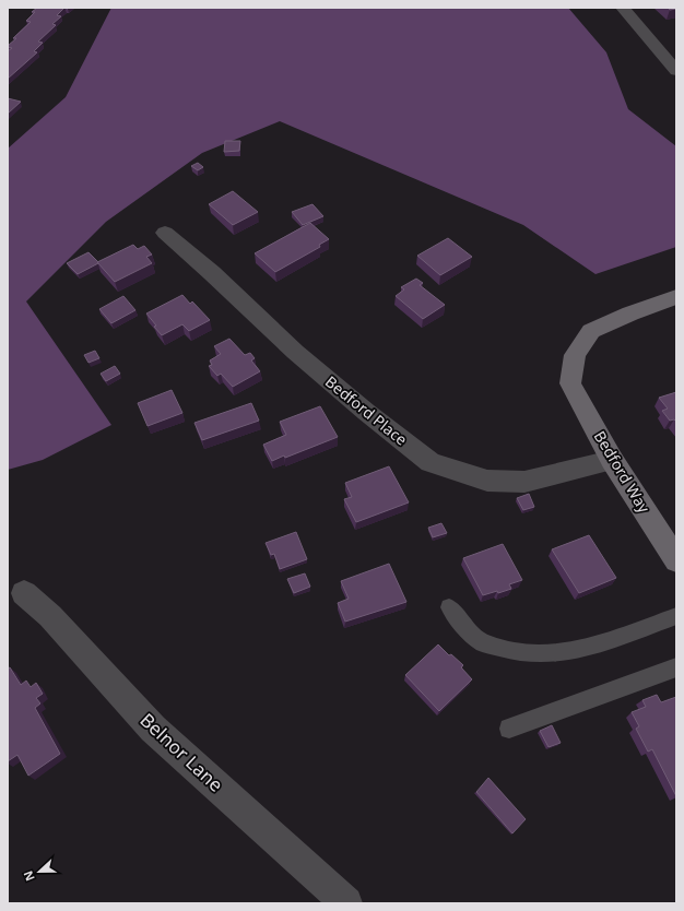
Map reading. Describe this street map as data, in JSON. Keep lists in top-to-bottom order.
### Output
{
  "streets": {
    "street": ["Bedford Place", "Bedford Way", "Belnor Lane"]
  },
  "crossings": [
    ["Bedford Place", "Bedford Way"]
  ],
  "north": "left"
}
